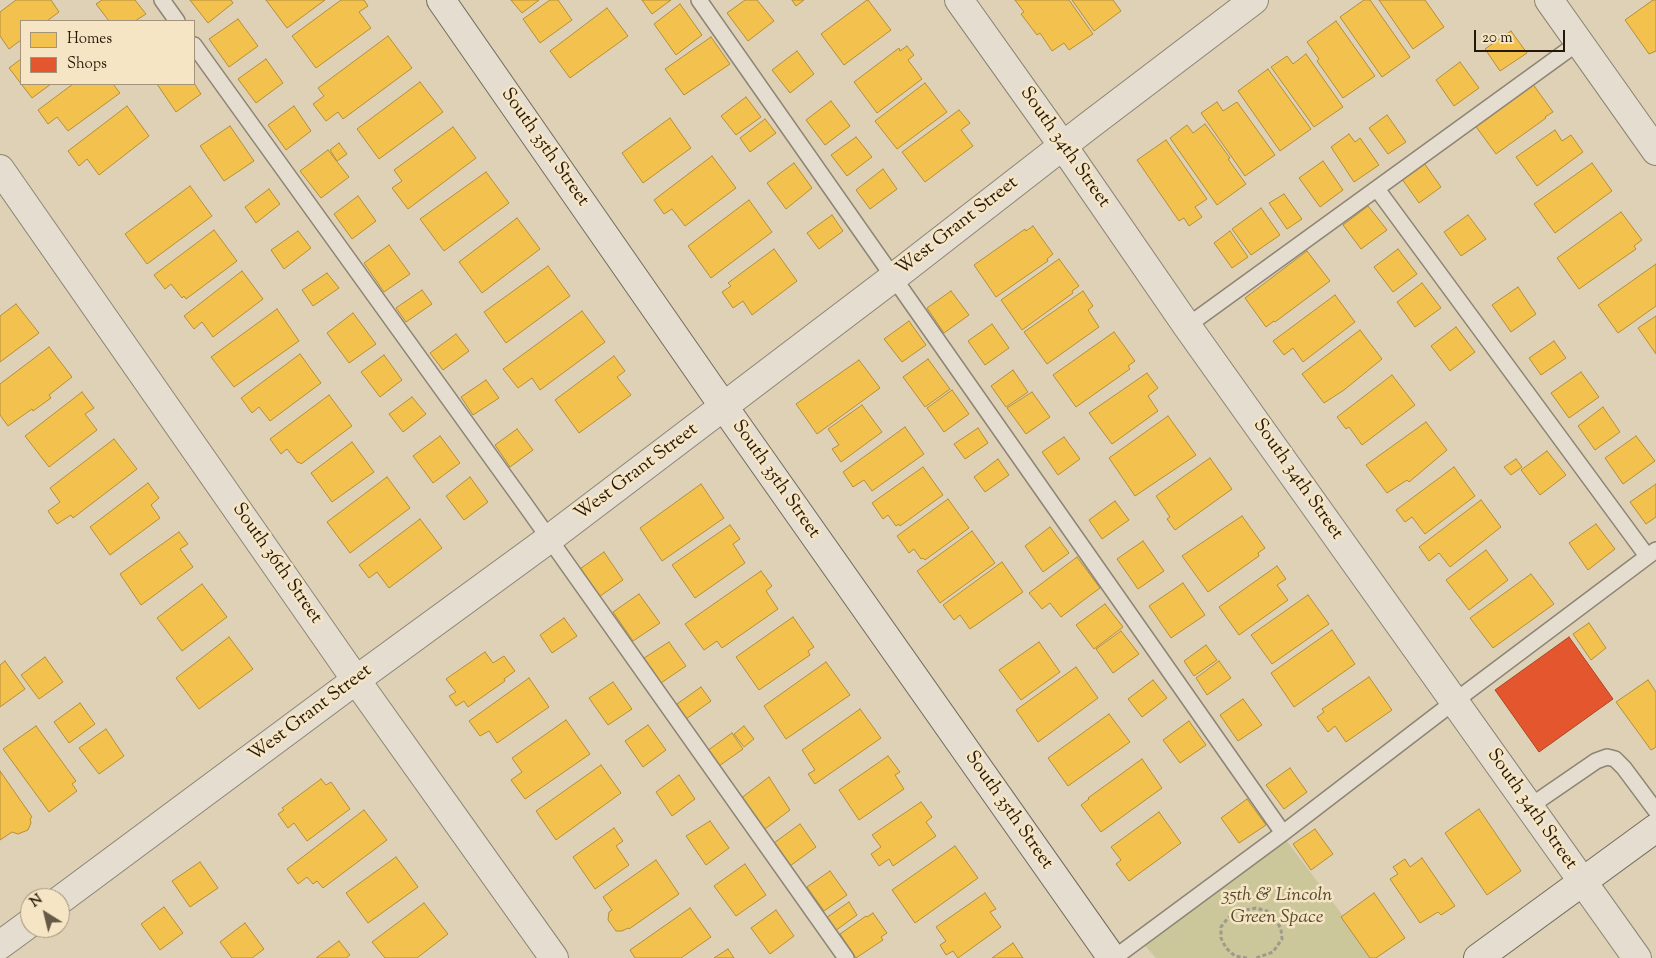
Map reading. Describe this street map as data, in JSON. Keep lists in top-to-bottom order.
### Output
{
  "streets": {
    "street": [
      "South 35th Street",
      "South 34th Street",
      "West Grant Street",
      "South 36th Street"
    ]
  },
  "crossings": [
    ["South 35th Street", "West Grant Street"],
    ["South 34th Street", "West Grant Street"],
    ["West Grant Street", "South 36th Street"]
  ],
  "parks": ["35th & Lincoln Green Space"],
  "legend": ["Homes", "Shops"],
  "scale_bar": "20 m",
  "north": "top left"
}
